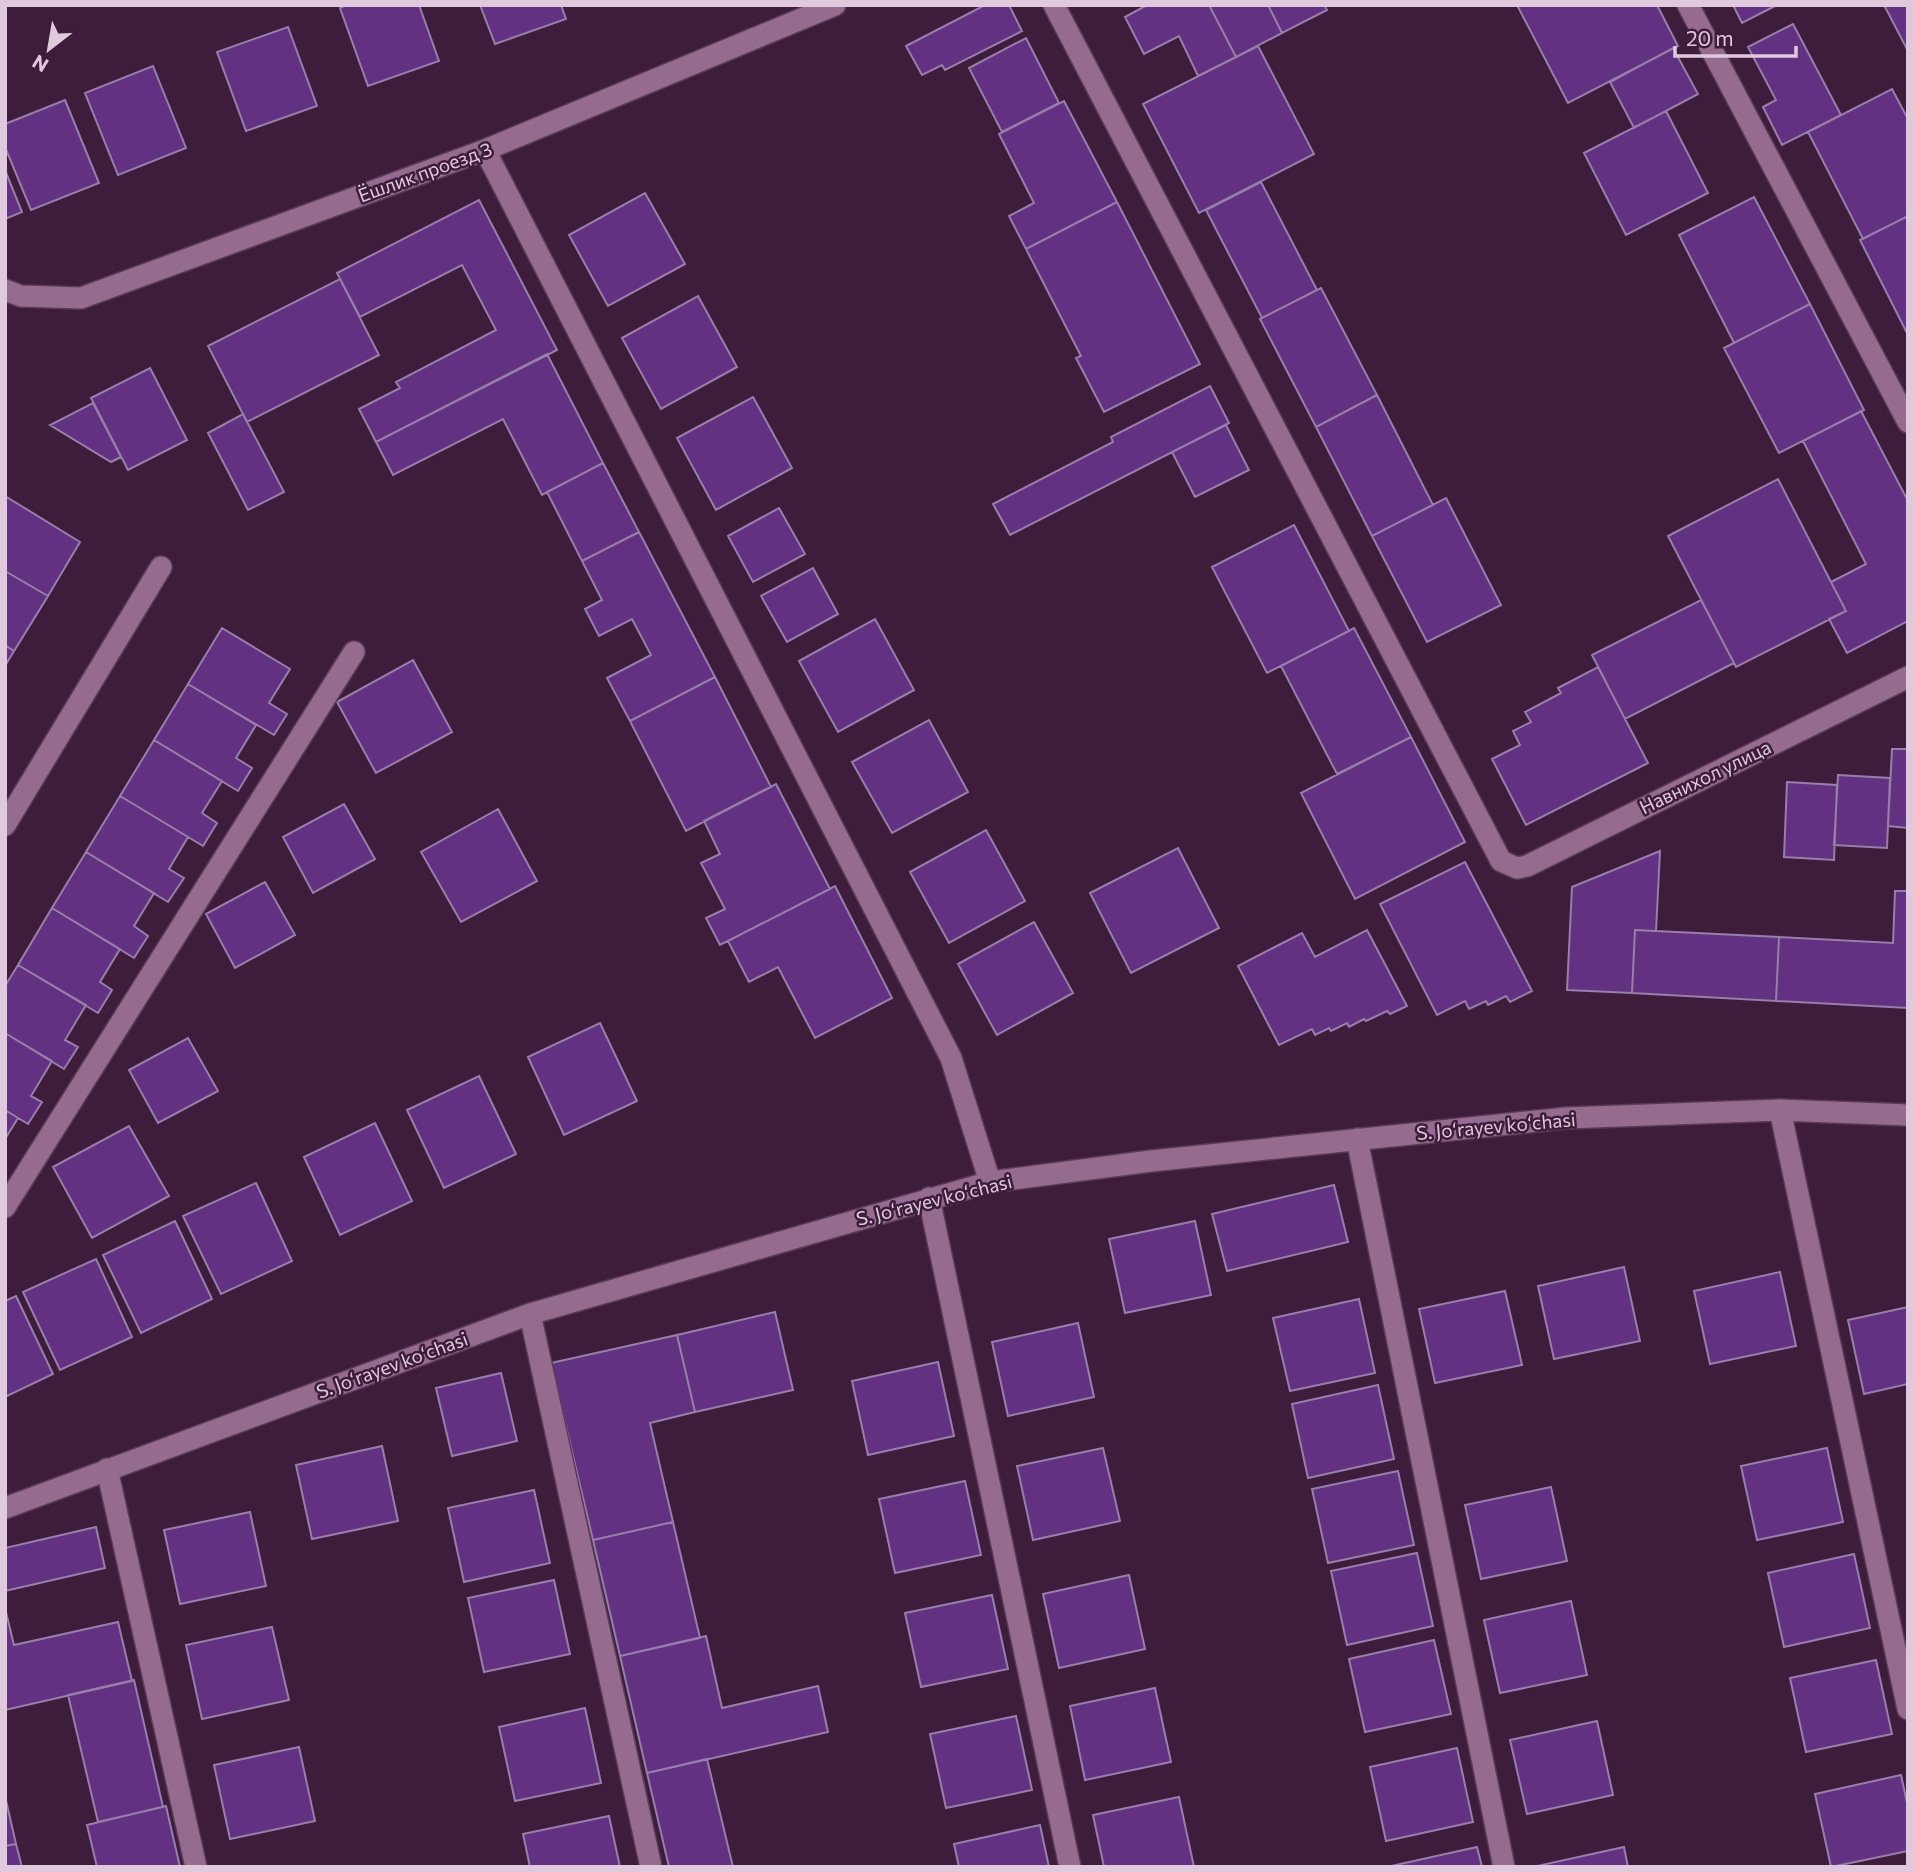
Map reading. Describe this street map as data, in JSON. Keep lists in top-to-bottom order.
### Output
{
  "streets": {
    "street": ["Ёшлик проезд 3", "Навнихол улица", "S. Joʻrayev koʻchasi"]
  },
  "scale_bar": "20 m",
  "north": "bottom left"
}
